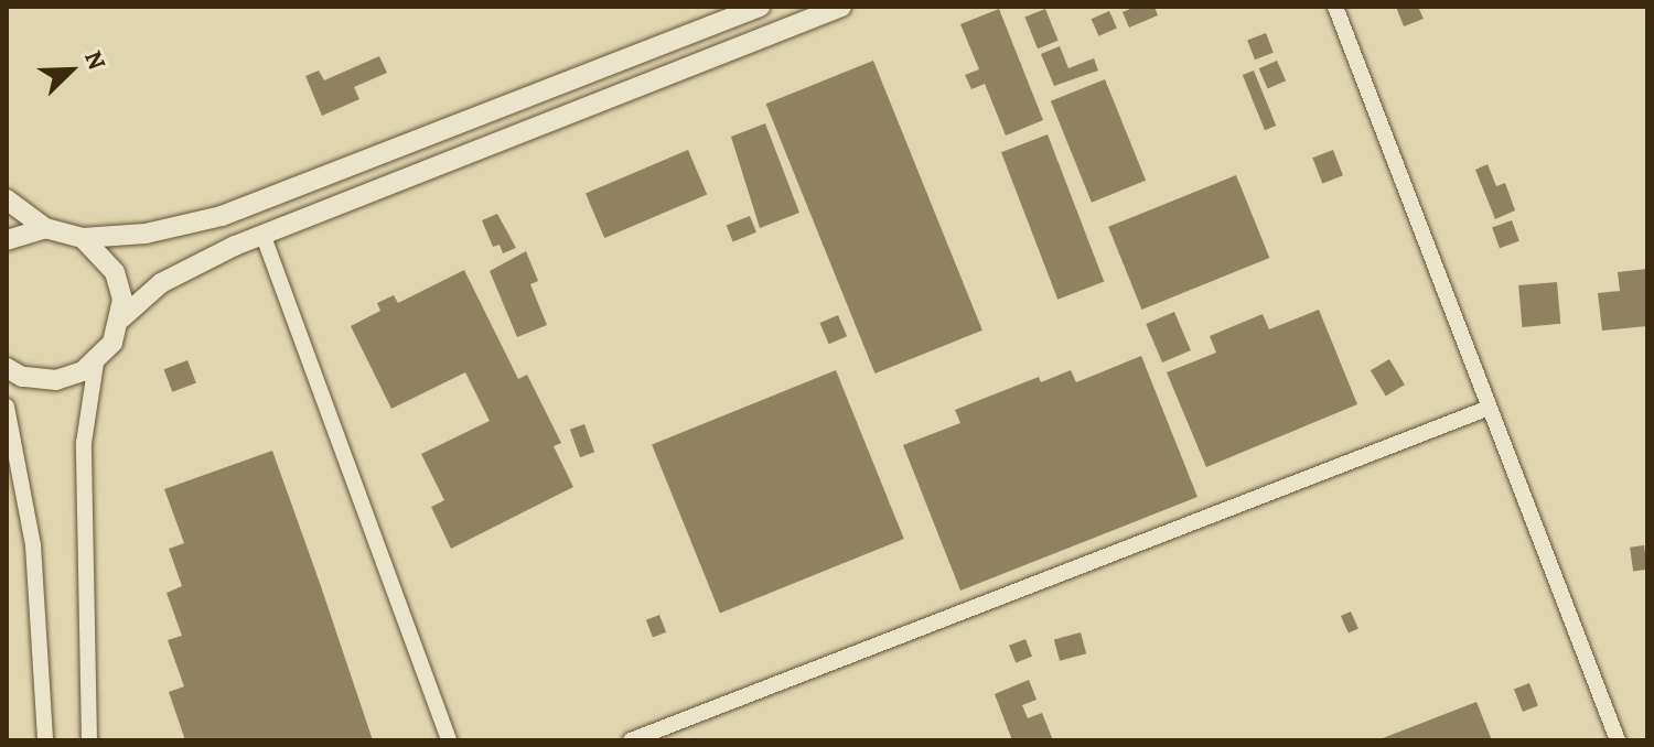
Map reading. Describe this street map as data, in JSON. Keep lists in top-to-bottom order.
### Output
{
  "north": "top right"
}
